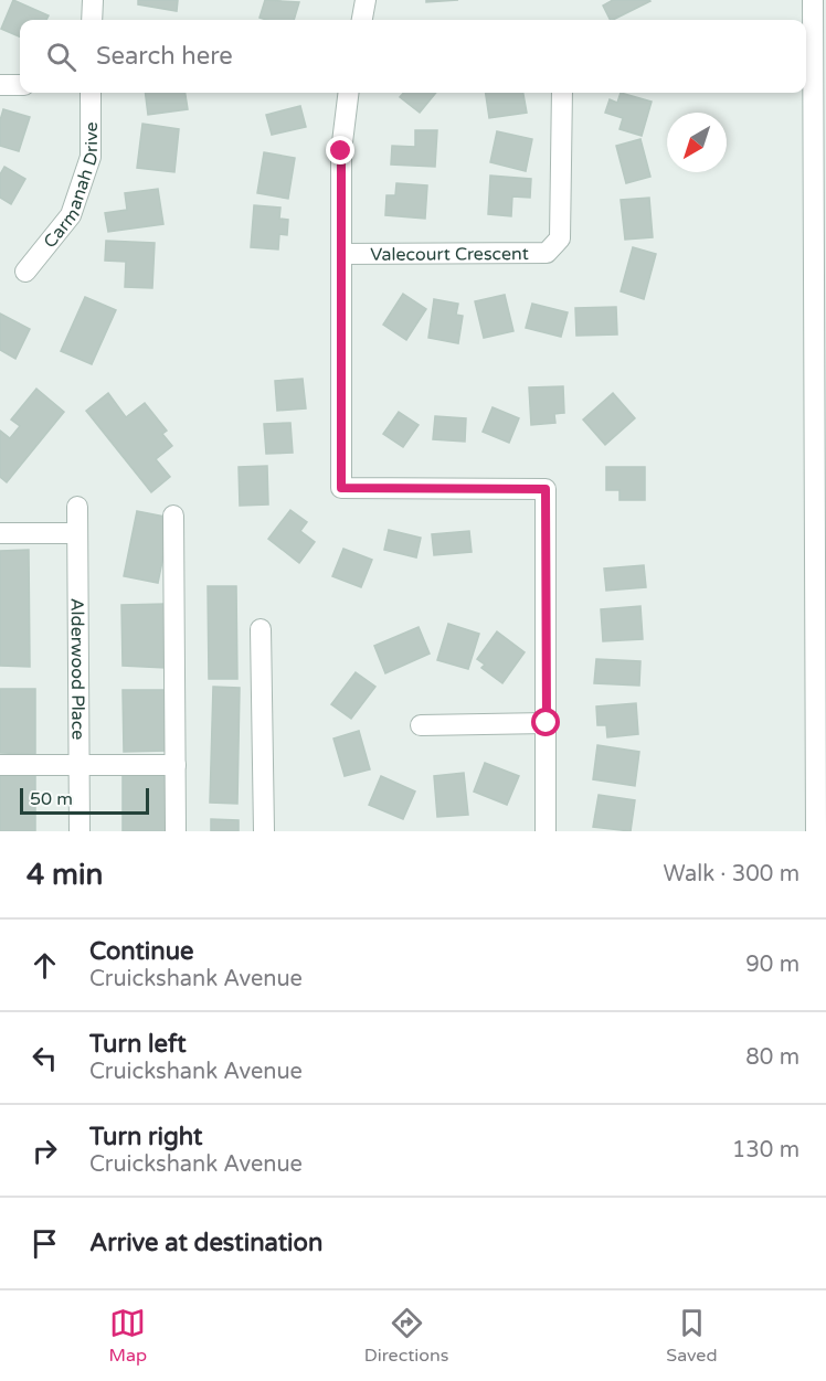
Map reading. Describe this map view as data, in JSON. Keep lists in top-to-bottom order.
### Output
{
  "streets": {
    "street": ["Carmanah Drive", "Valecourt Crescent", "Alderwood Place"]
  },
  "scale_bar": "50 m",
  "north": "bottom left",
  "page": {
    "search": "Search here",
    "scale": "50 m",
    "heading": ["4 min", "Walk · 300 m"],
    "list": [
      ["Continue", "Cruickshank Avenue", "90 m"],
      ["Turn left", "Cruickshank Avenue", "80 m"],
      ["Turn right", "Cruickshank Avenue", "130 m"],
      "Arrive at destination"
    ],
    "nav": ["Map", "Directions", "Saved"]
  }
}
